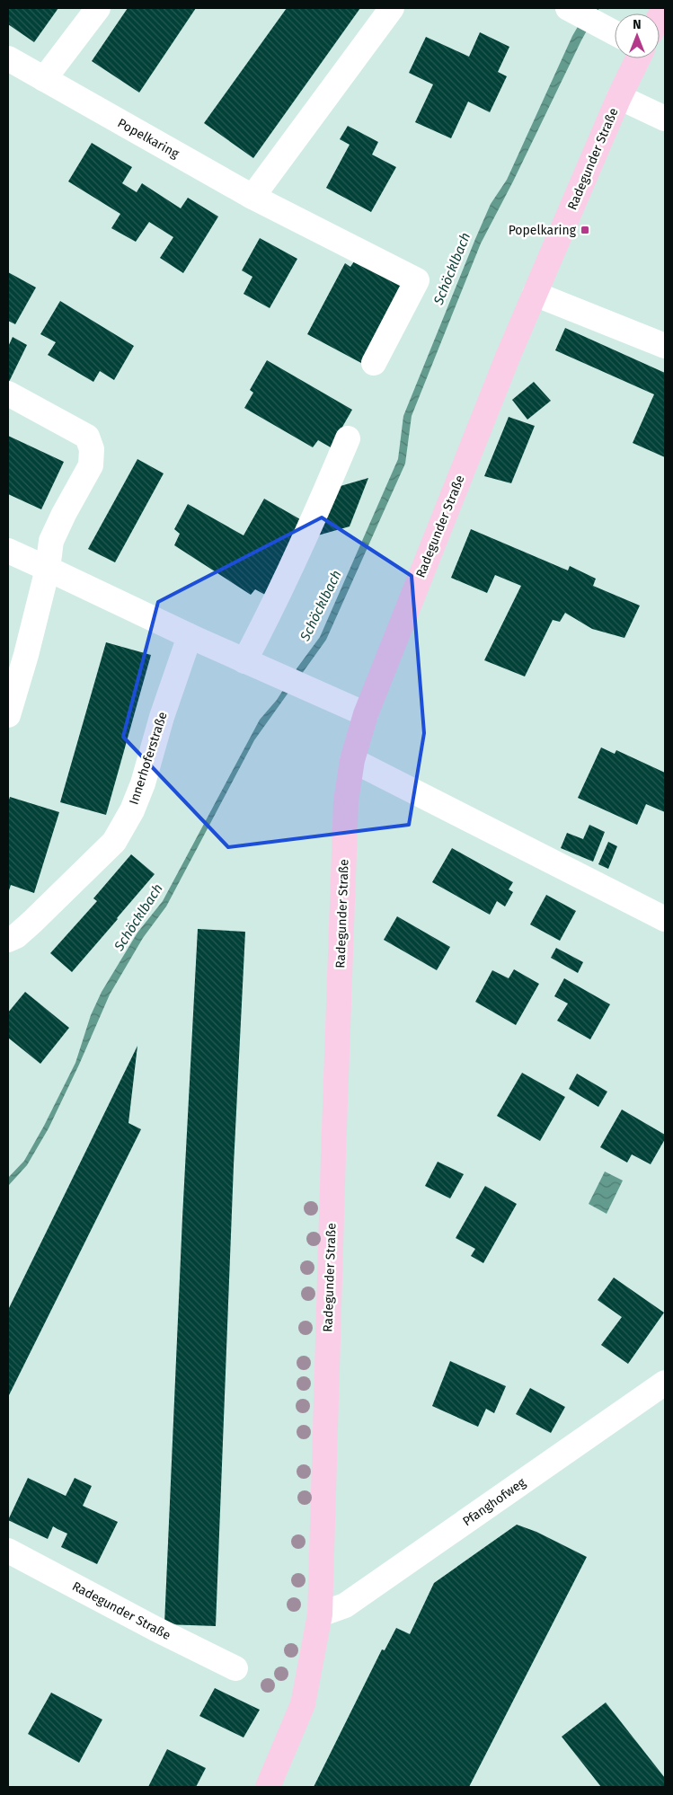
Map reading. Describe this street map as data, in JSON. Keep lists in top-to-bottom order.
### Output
{
  "streets": {
    "main road": ["Radegunder Straße"],
    "street": ["Popelkaring", "Innerhoferstraße", "Pfanghofweg"]
  },
  "crossings": [
    ["Radegunder Straße", "Pfanghofweg"]
  ],
  "water": ["Schöcklbach"],
  "places": {
    "transit": ["Popelkaring"]
  },
  "north": "top"
}
